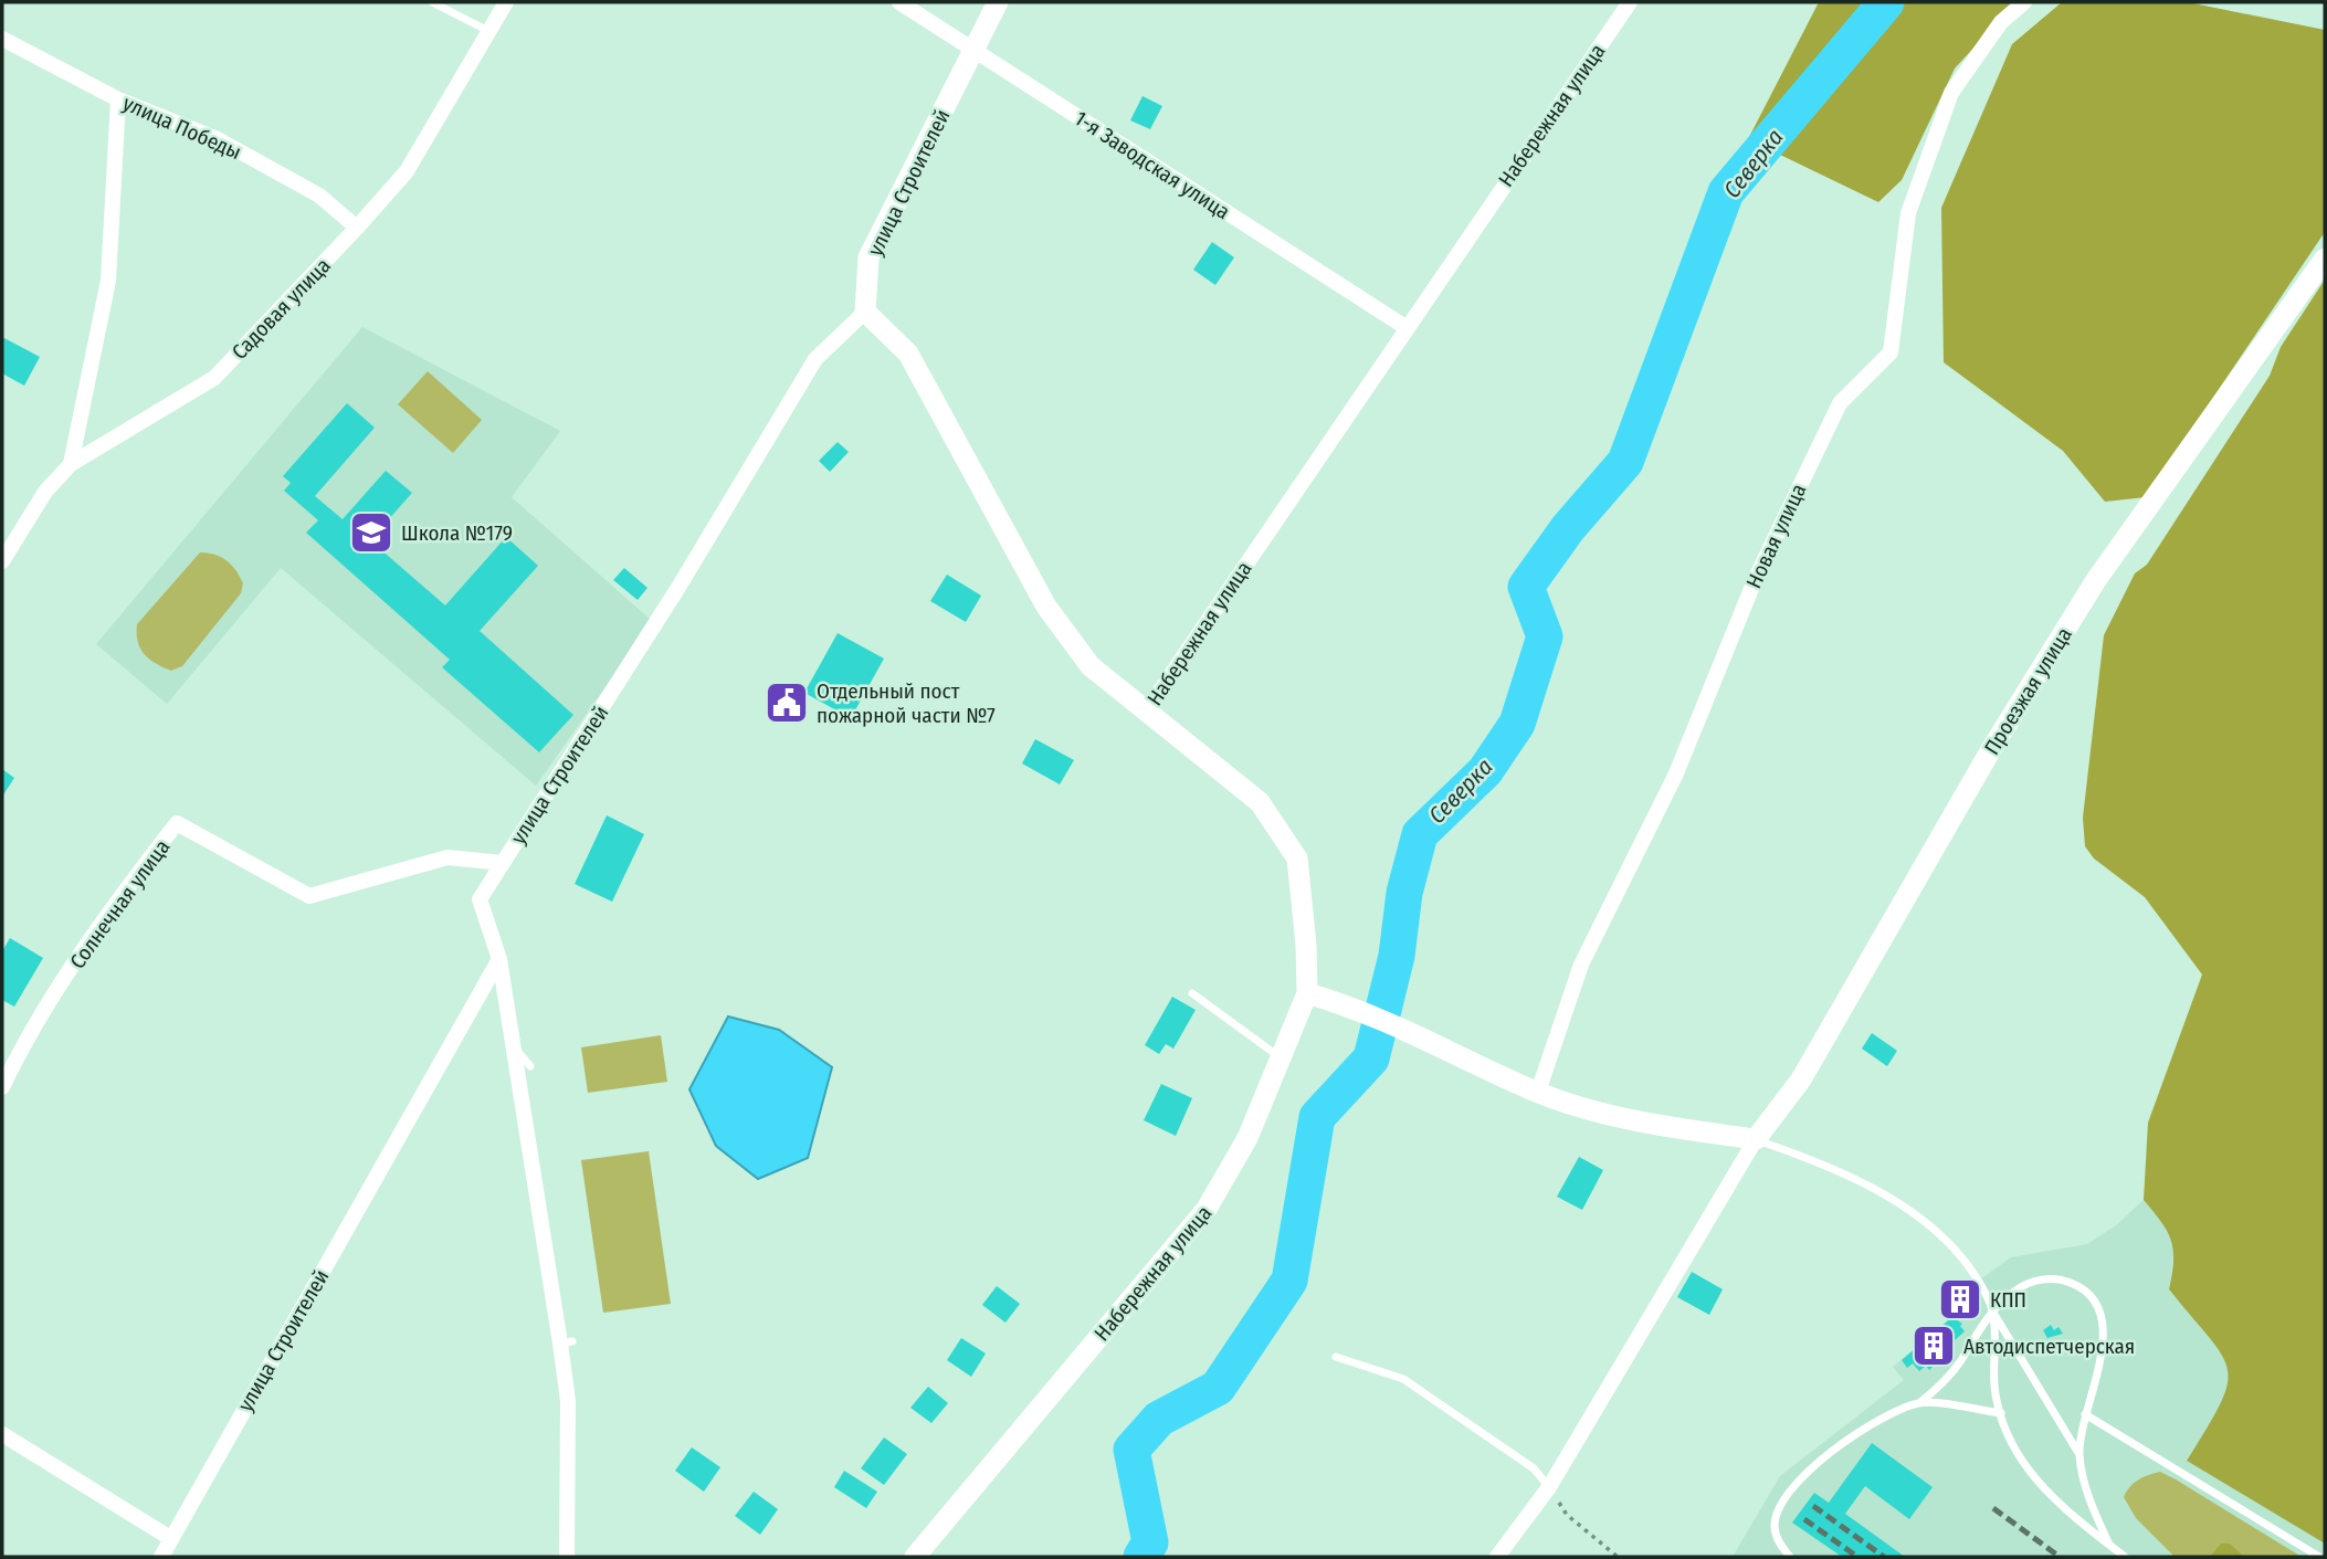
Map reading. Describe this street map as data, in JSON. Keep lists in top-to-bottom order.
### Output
{
  "streets": {
    "street": [
      "Набережная улица",
      "улица Победы",
      "1-я Заводская улица",
      "улица Строителей",
      "Садовая улица",
      "Новая улица",
      "Проезжая улица",
      "Солнечная улица"
    ]
  },
  "crossings": [
    ["Набережная улица", "1-я Заводская улица"],
    ["улица Победы", "Садовая улица"],
    ["1-я Заводская улица", "улица Строителей"],
    ["улица Строителей", "Солнечная улица"]
  ],
  "water": ["Северка"],
  "places": {
    "school or university": ["Школа №179"],
    "public building": ["Отдельный пост пожарной части №7"],
    "building": ["КПП", "Автодиспетчерская"]
  }
}
